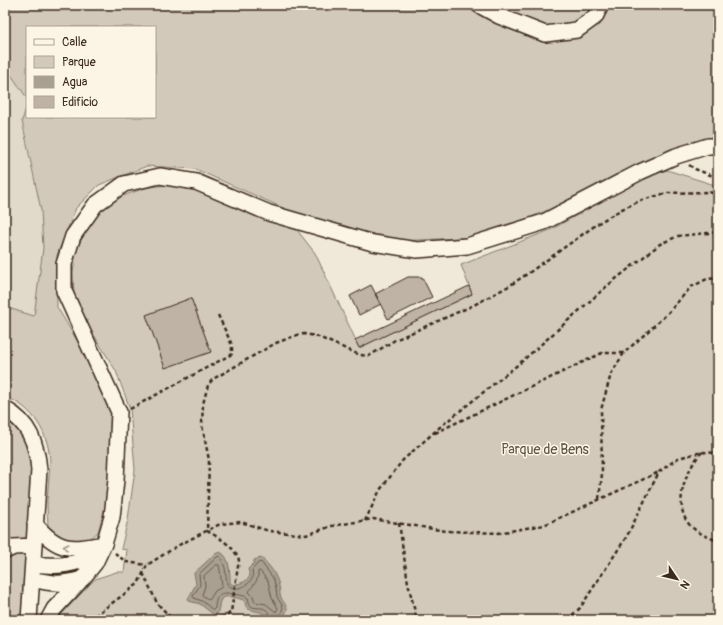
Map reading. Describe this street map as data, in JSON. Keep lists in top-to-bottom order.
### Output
{
  "parks": ["Parque de Bens"],
  "legend": [
    "Calle",
    "Parque",
    "Agua",
    "Edificio"
  ],
  "north": "bottom right"
}
